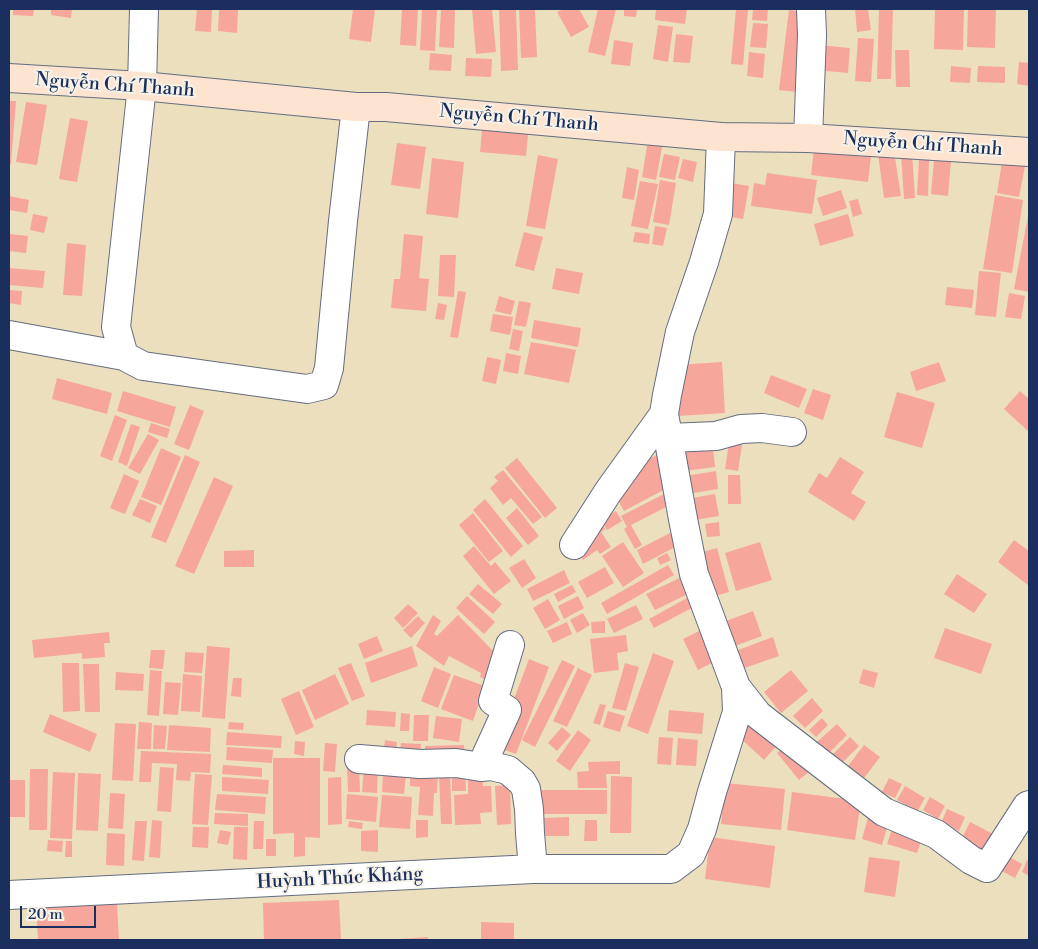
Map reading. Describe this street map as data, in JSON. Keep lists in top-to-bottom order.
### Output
{
  "streets": {
    "main road": ["Nguyễn Chí Thanh"],
    "street": ["Huỳnh Thúc Kháng"]
  },
  "scale_bar": "20 m"
}
